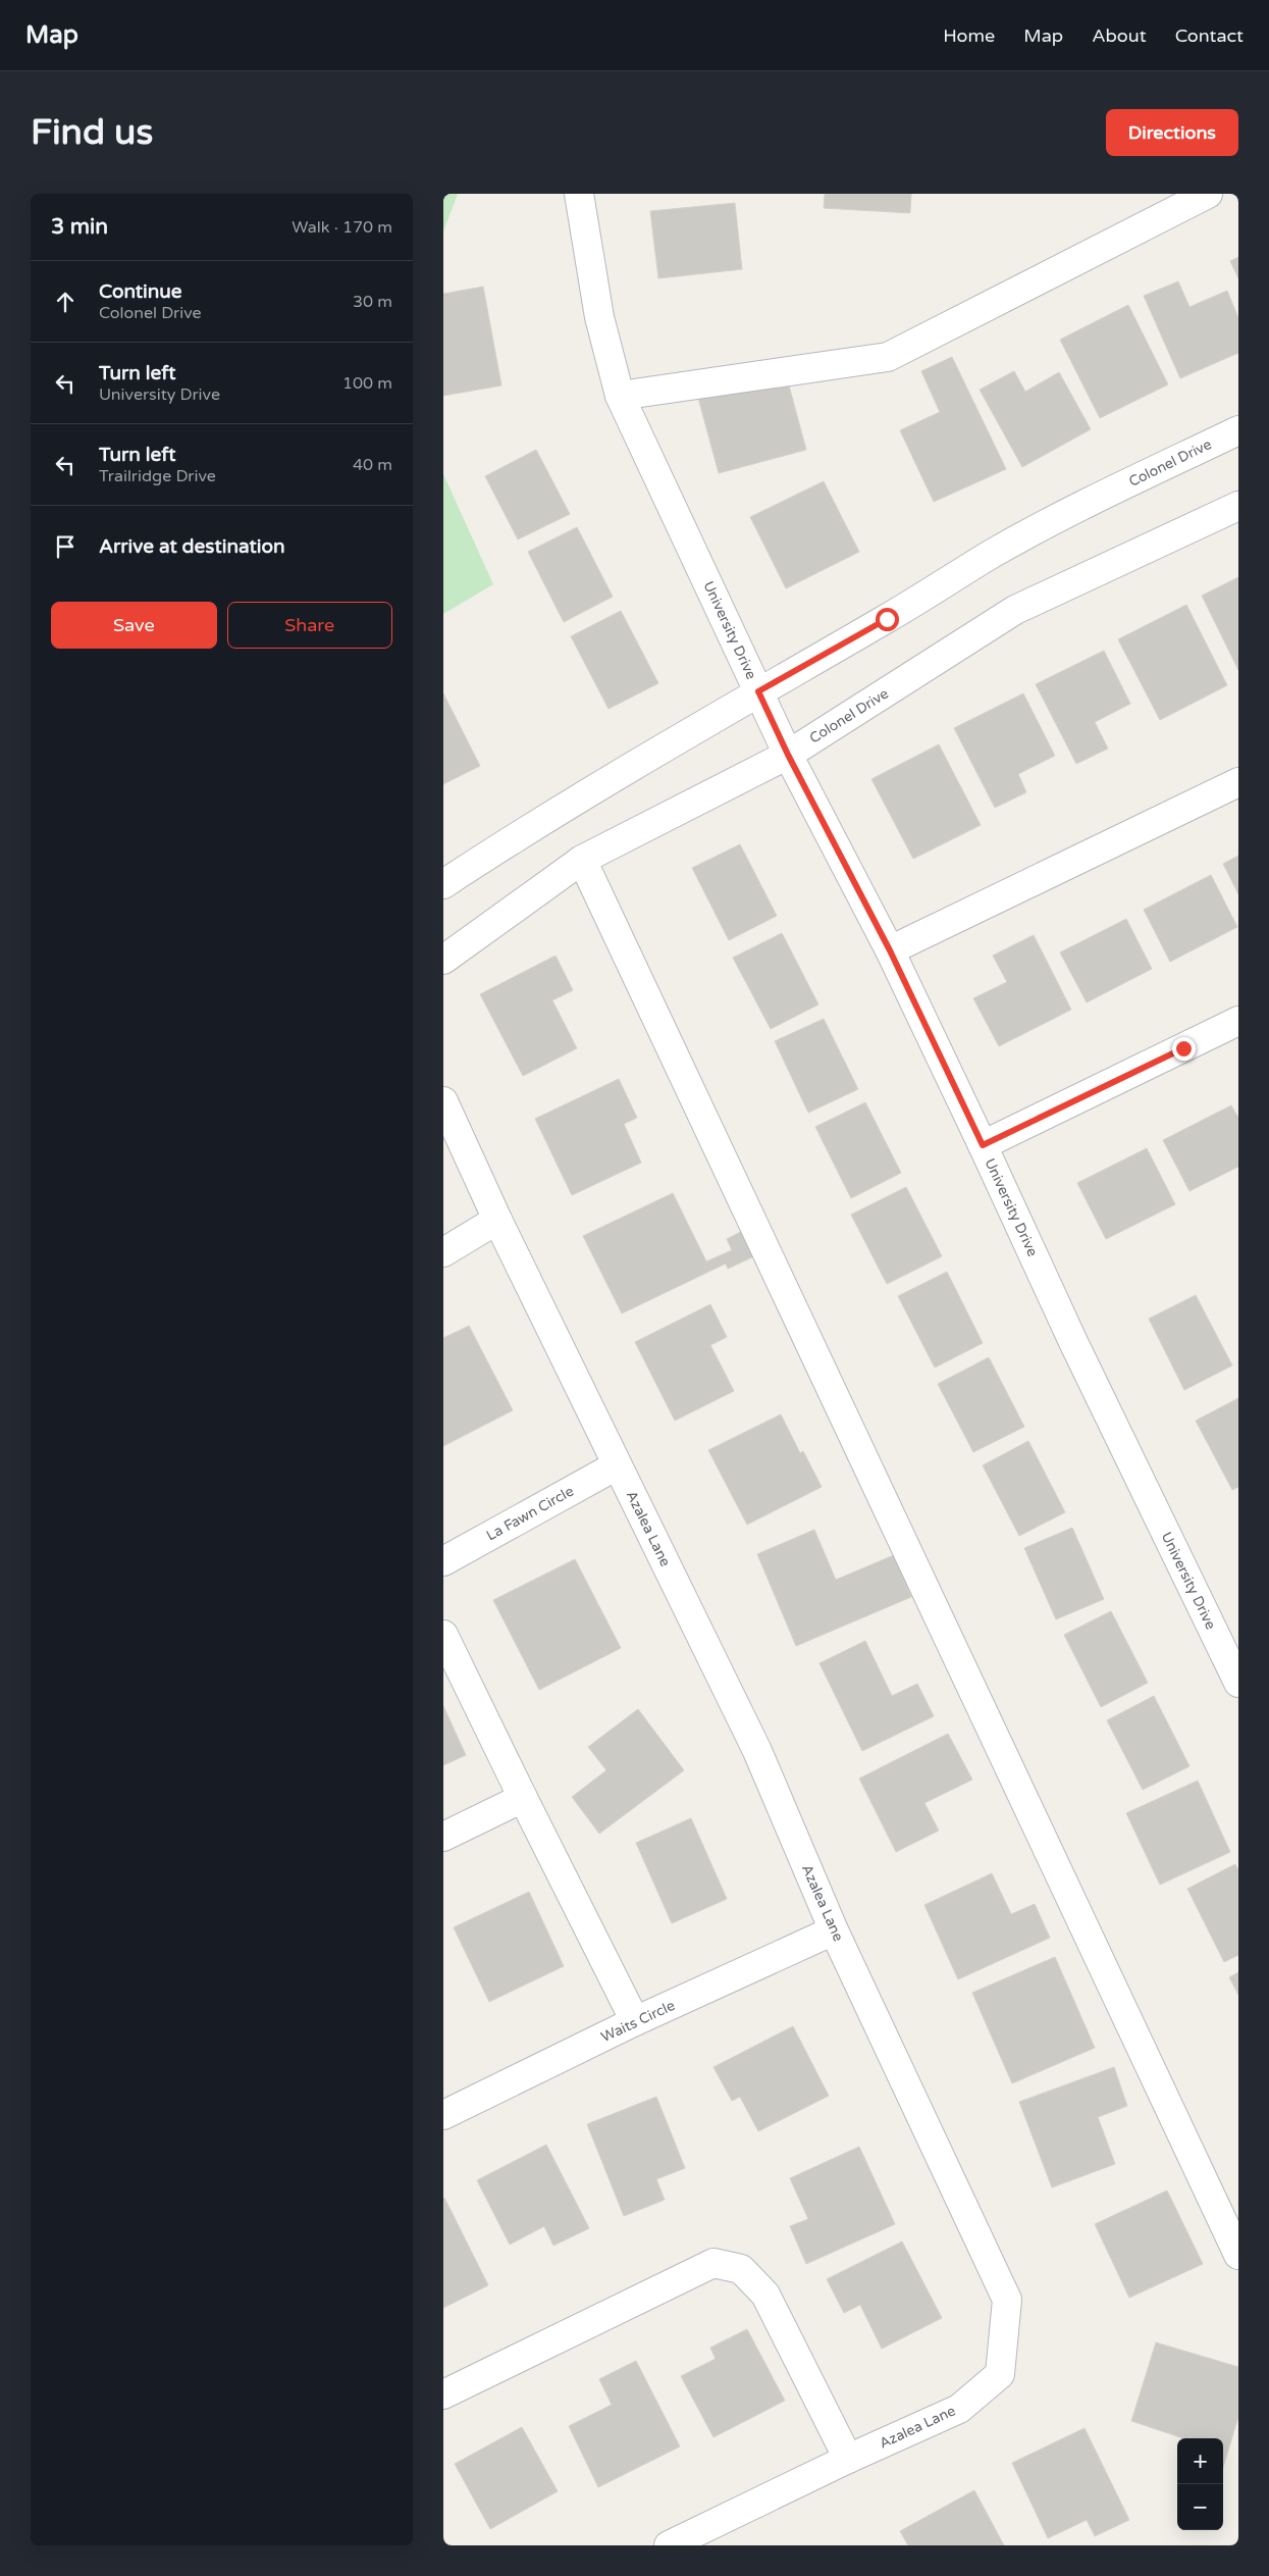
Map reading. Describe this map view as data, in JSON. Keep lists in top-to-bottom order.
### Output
{
  "streets": {
    "street": [
      "Colonel Drive",
      "University Drive",
      "La Fawn Circle",
      "Azalea Lane",
      "Waits Circle"
    ]
  },
  "crossings": [
    ["Colonel Drive", "University Drive"],
    ["La Fawn Circle", "Azalea Lane"],
    ["Azalea Lane", "Waits Circle"]
  ],
  "page": {
    "header": "Map",
    "nav": [
      "Home",
      "Map",
      "About",
      "Contact"
    ],
    "buttons": [
      "Directions",
      ["Save", "Share"]
    ],
    "title": "Find us",
    "heading": ["3 min", "Walk · 170 m"],
    "list": [
      ["Continue", "Colonel Drive", "30 m"],
      ["Turn left", "University Drive", "100 m"],
      ["Turn left", "Trailridge Drive", "40 m"],
      "Arrive at destination"
    ],
    "map_buttons": ["+", "−"]
  }
}
